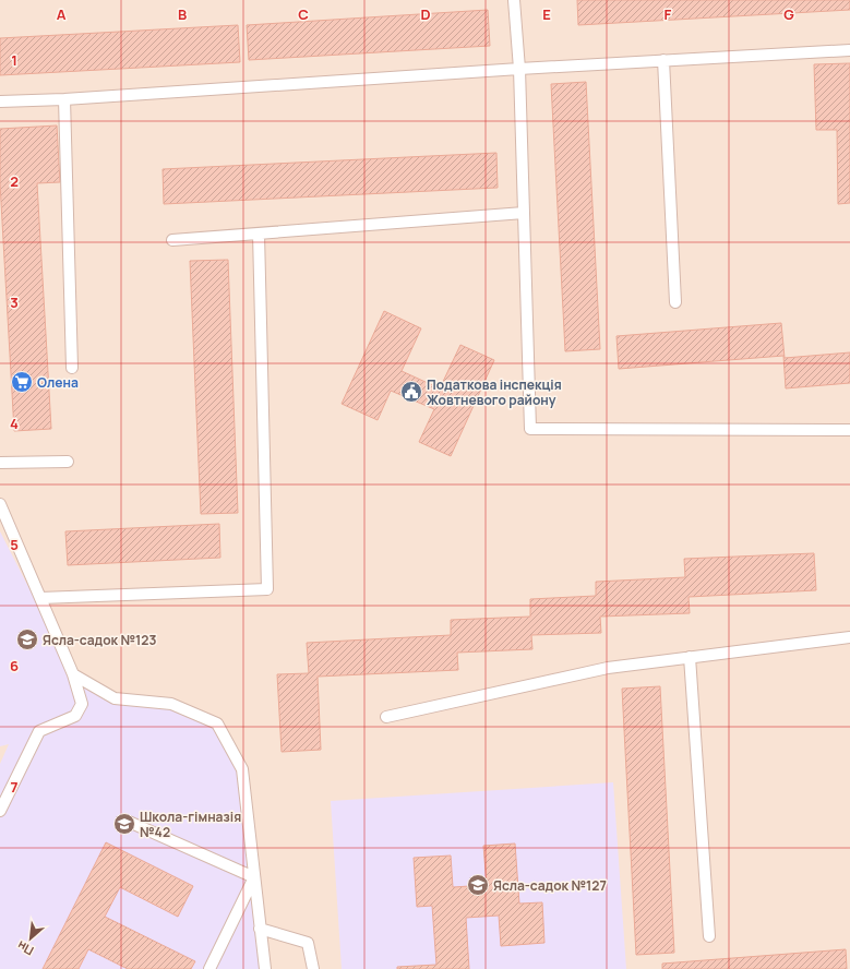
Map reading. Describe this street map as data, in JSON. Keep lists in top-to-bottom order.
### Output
{
  "places": {
    "supermarket": ["Олена"],
    "public building": ["Податкова інспекція Жовтневого району"],
    "school or university": ["Ясла-садок №123", "Школа-гімназія №42", "Ясла-садок №127"]
  },
  "north": "bottom left",
  "grid": {
    "columns": [
      "A",
      "B",
      "C",
      "D",
      "E",
      "F",
      "G"
    ],
    "rows": [
      "1",
      "2",
      "3",
      "4",
      "5",
      "6",
      "7"
    ]
  }
}
